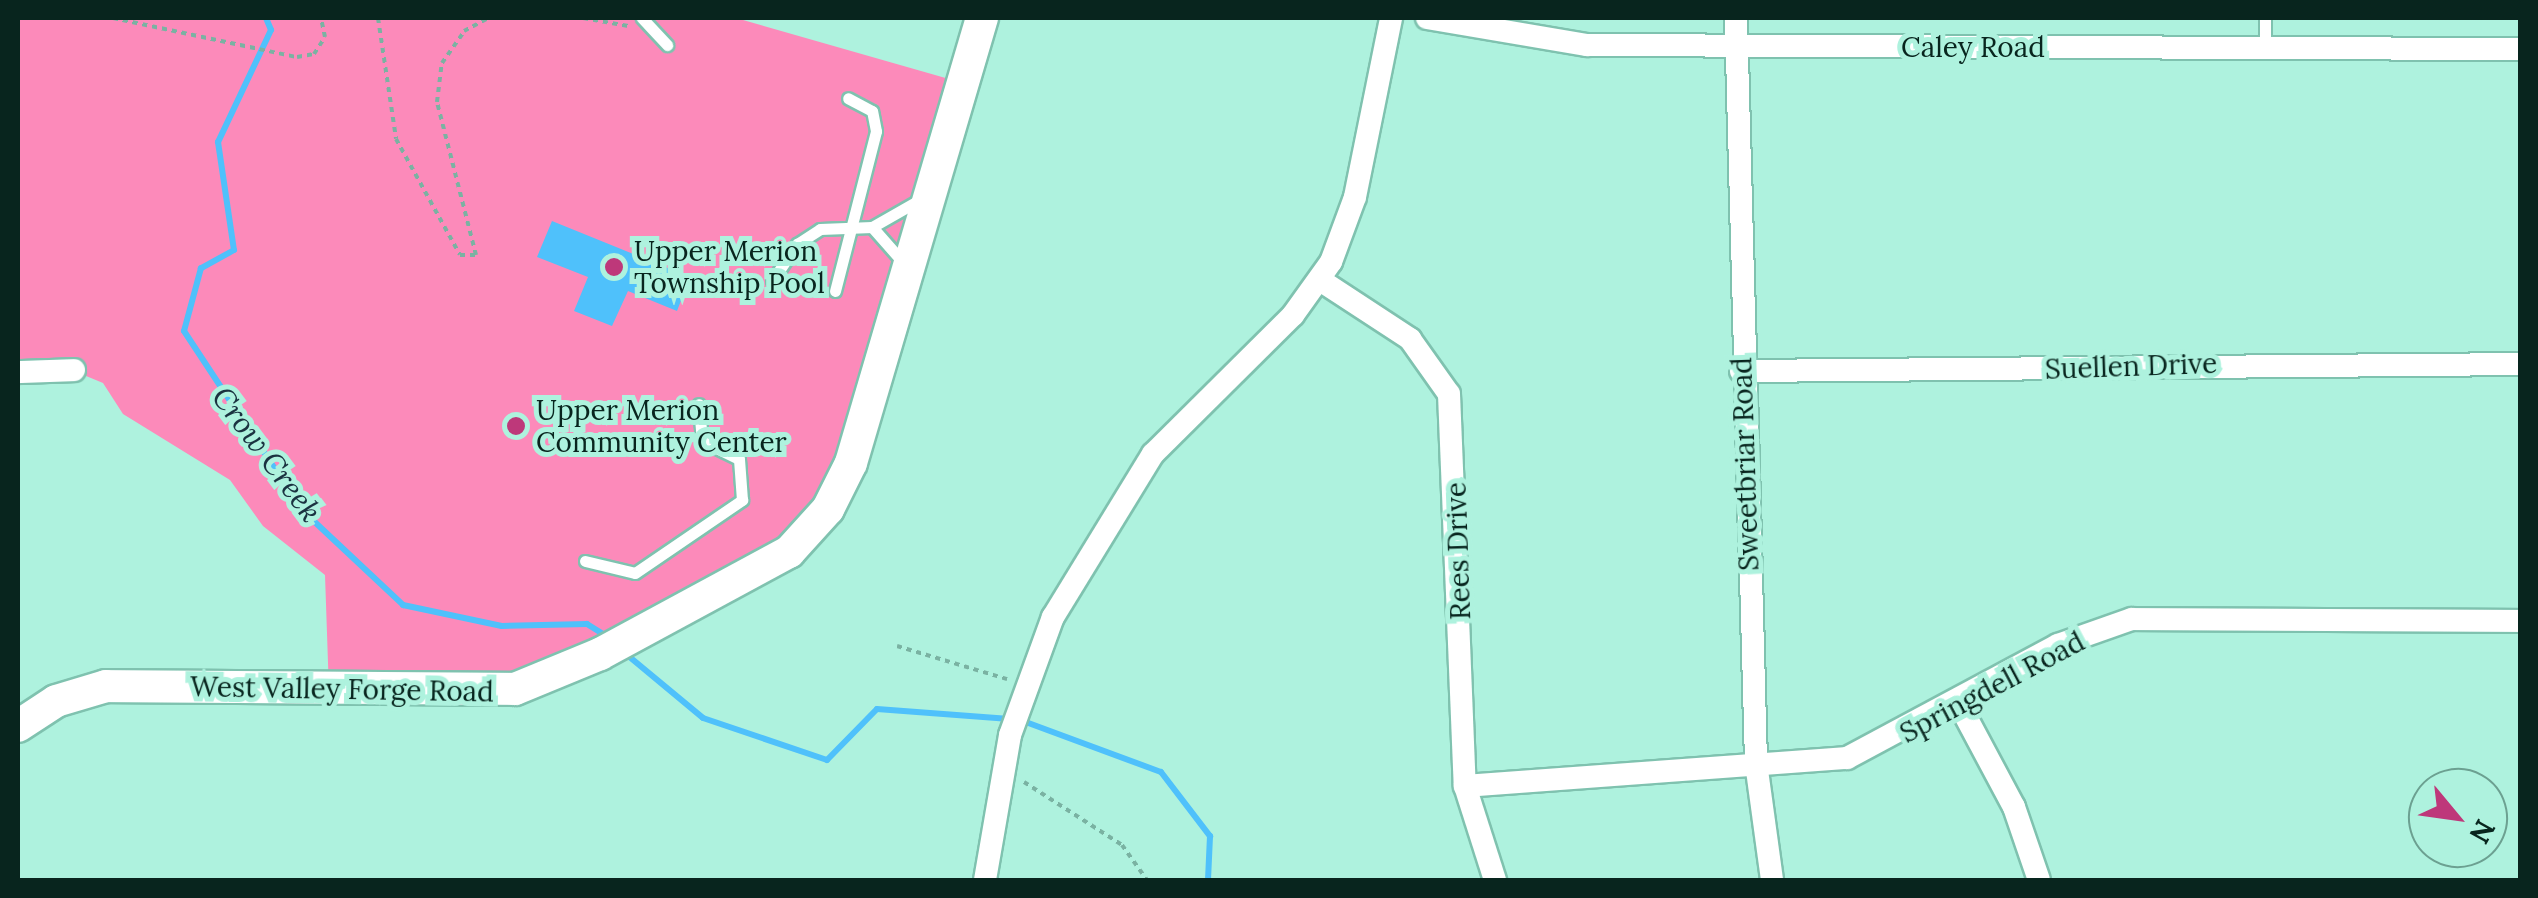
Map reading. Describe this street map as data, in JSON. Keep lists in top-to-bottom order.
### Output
{
  "streets": {
    "main road": ["West Valley Forge Road"],
    "street": [
      "Caley Road",
      "Suellen Drive",
      "Sweetbriar Road",
      "Rees Drive",
      "Springdell Road"
    ]
  },
  "crossings": [
    ["Caley Road", "Sweetbriar Road"],
    ["Suellen Drive", "Sweetbriar Road"],
    ["Sweetbriar Road", "Springdell Road"],
    ["Rees Drive", "Springdell Road"]
  ],
  "water": ["Crow Creek"],
  "places": ["Upper Merion Township Pool", "Upper Merion Community Center"],
  "north": "bottom right"
}
